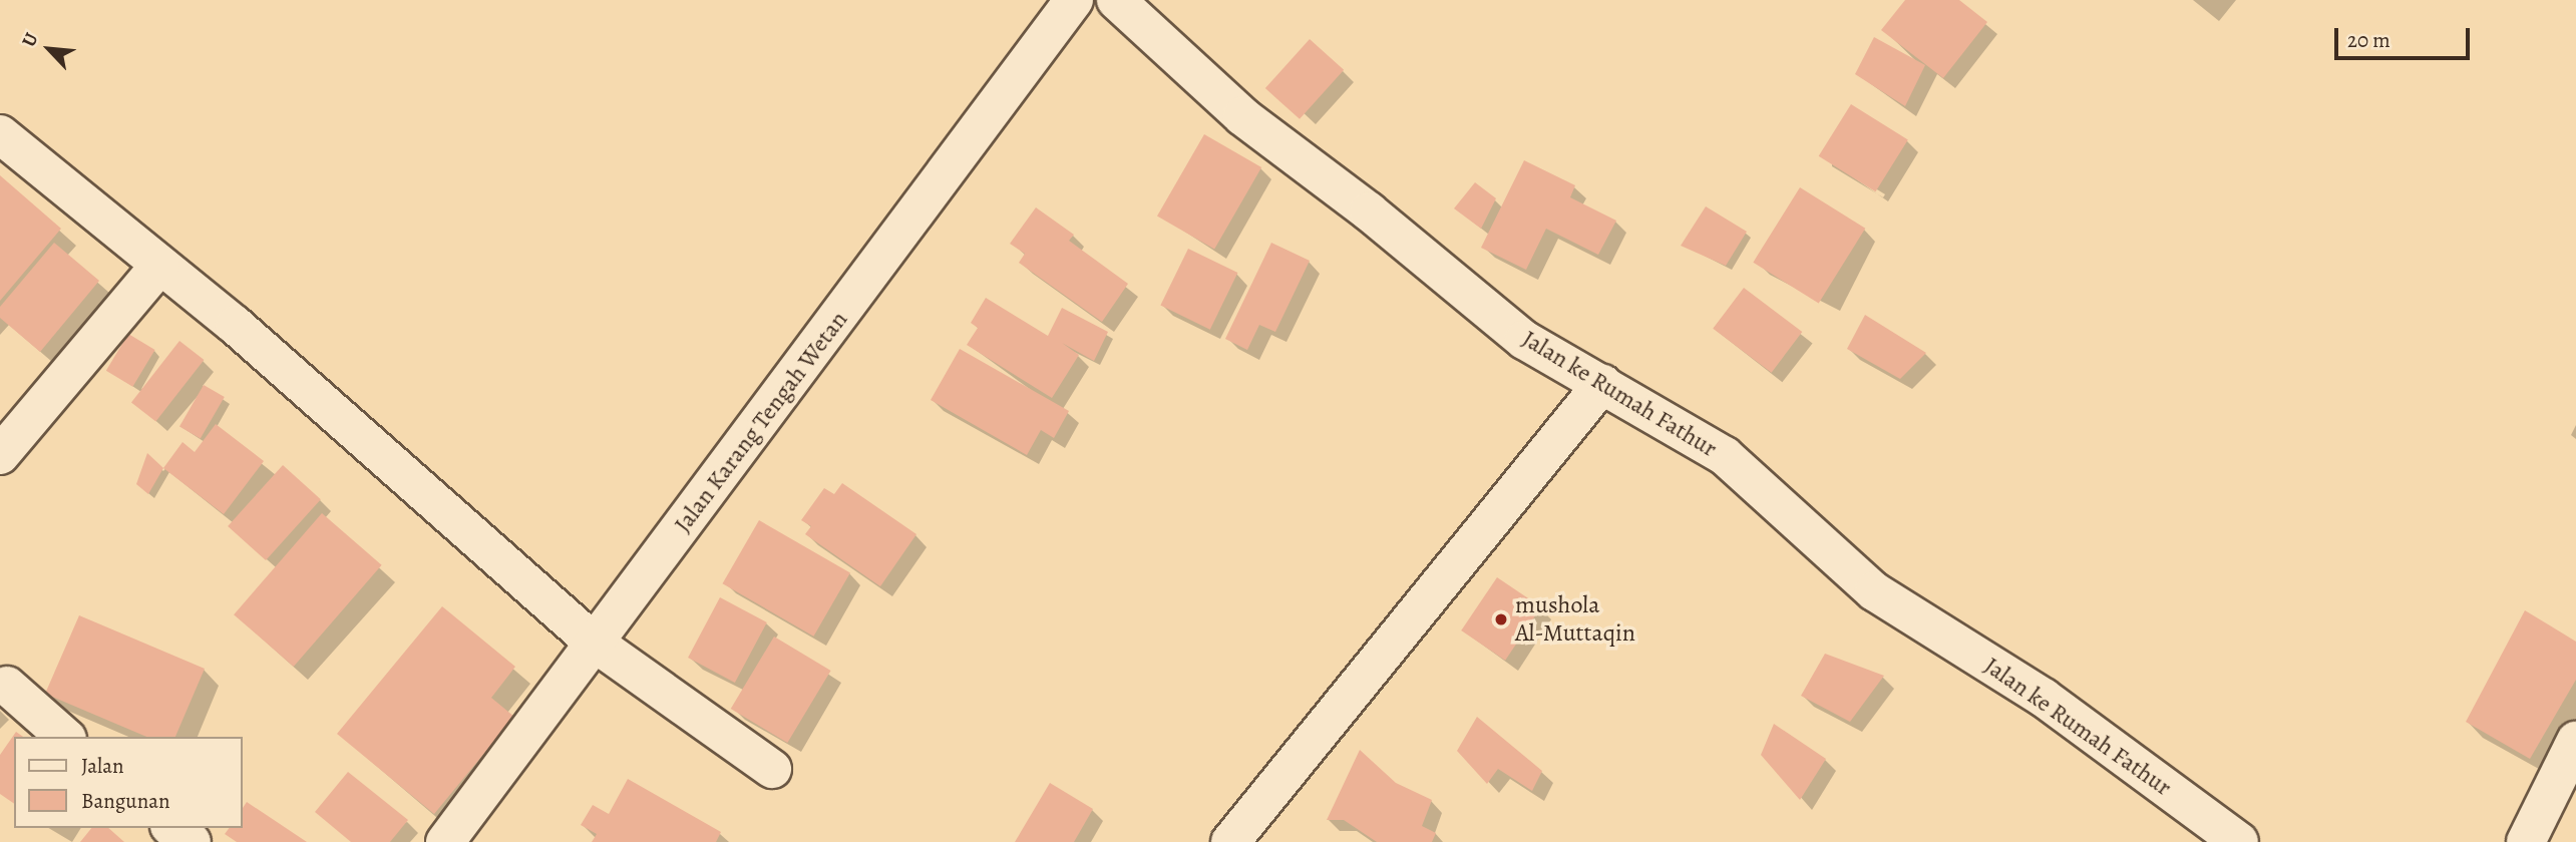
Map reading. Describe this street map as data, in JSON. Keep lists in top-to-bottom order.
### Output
{
  "streets": {
    "street": ["Jalan ke Rumah Fathur", "Jalan Karang Tengah Wetan"]
  },
  "places": ["mushola Al-Muttaqin"],
  "legend": ["Jalan", "Bangunan"],
  "scale_bar": "20 m",
  "north": "top left"
}
